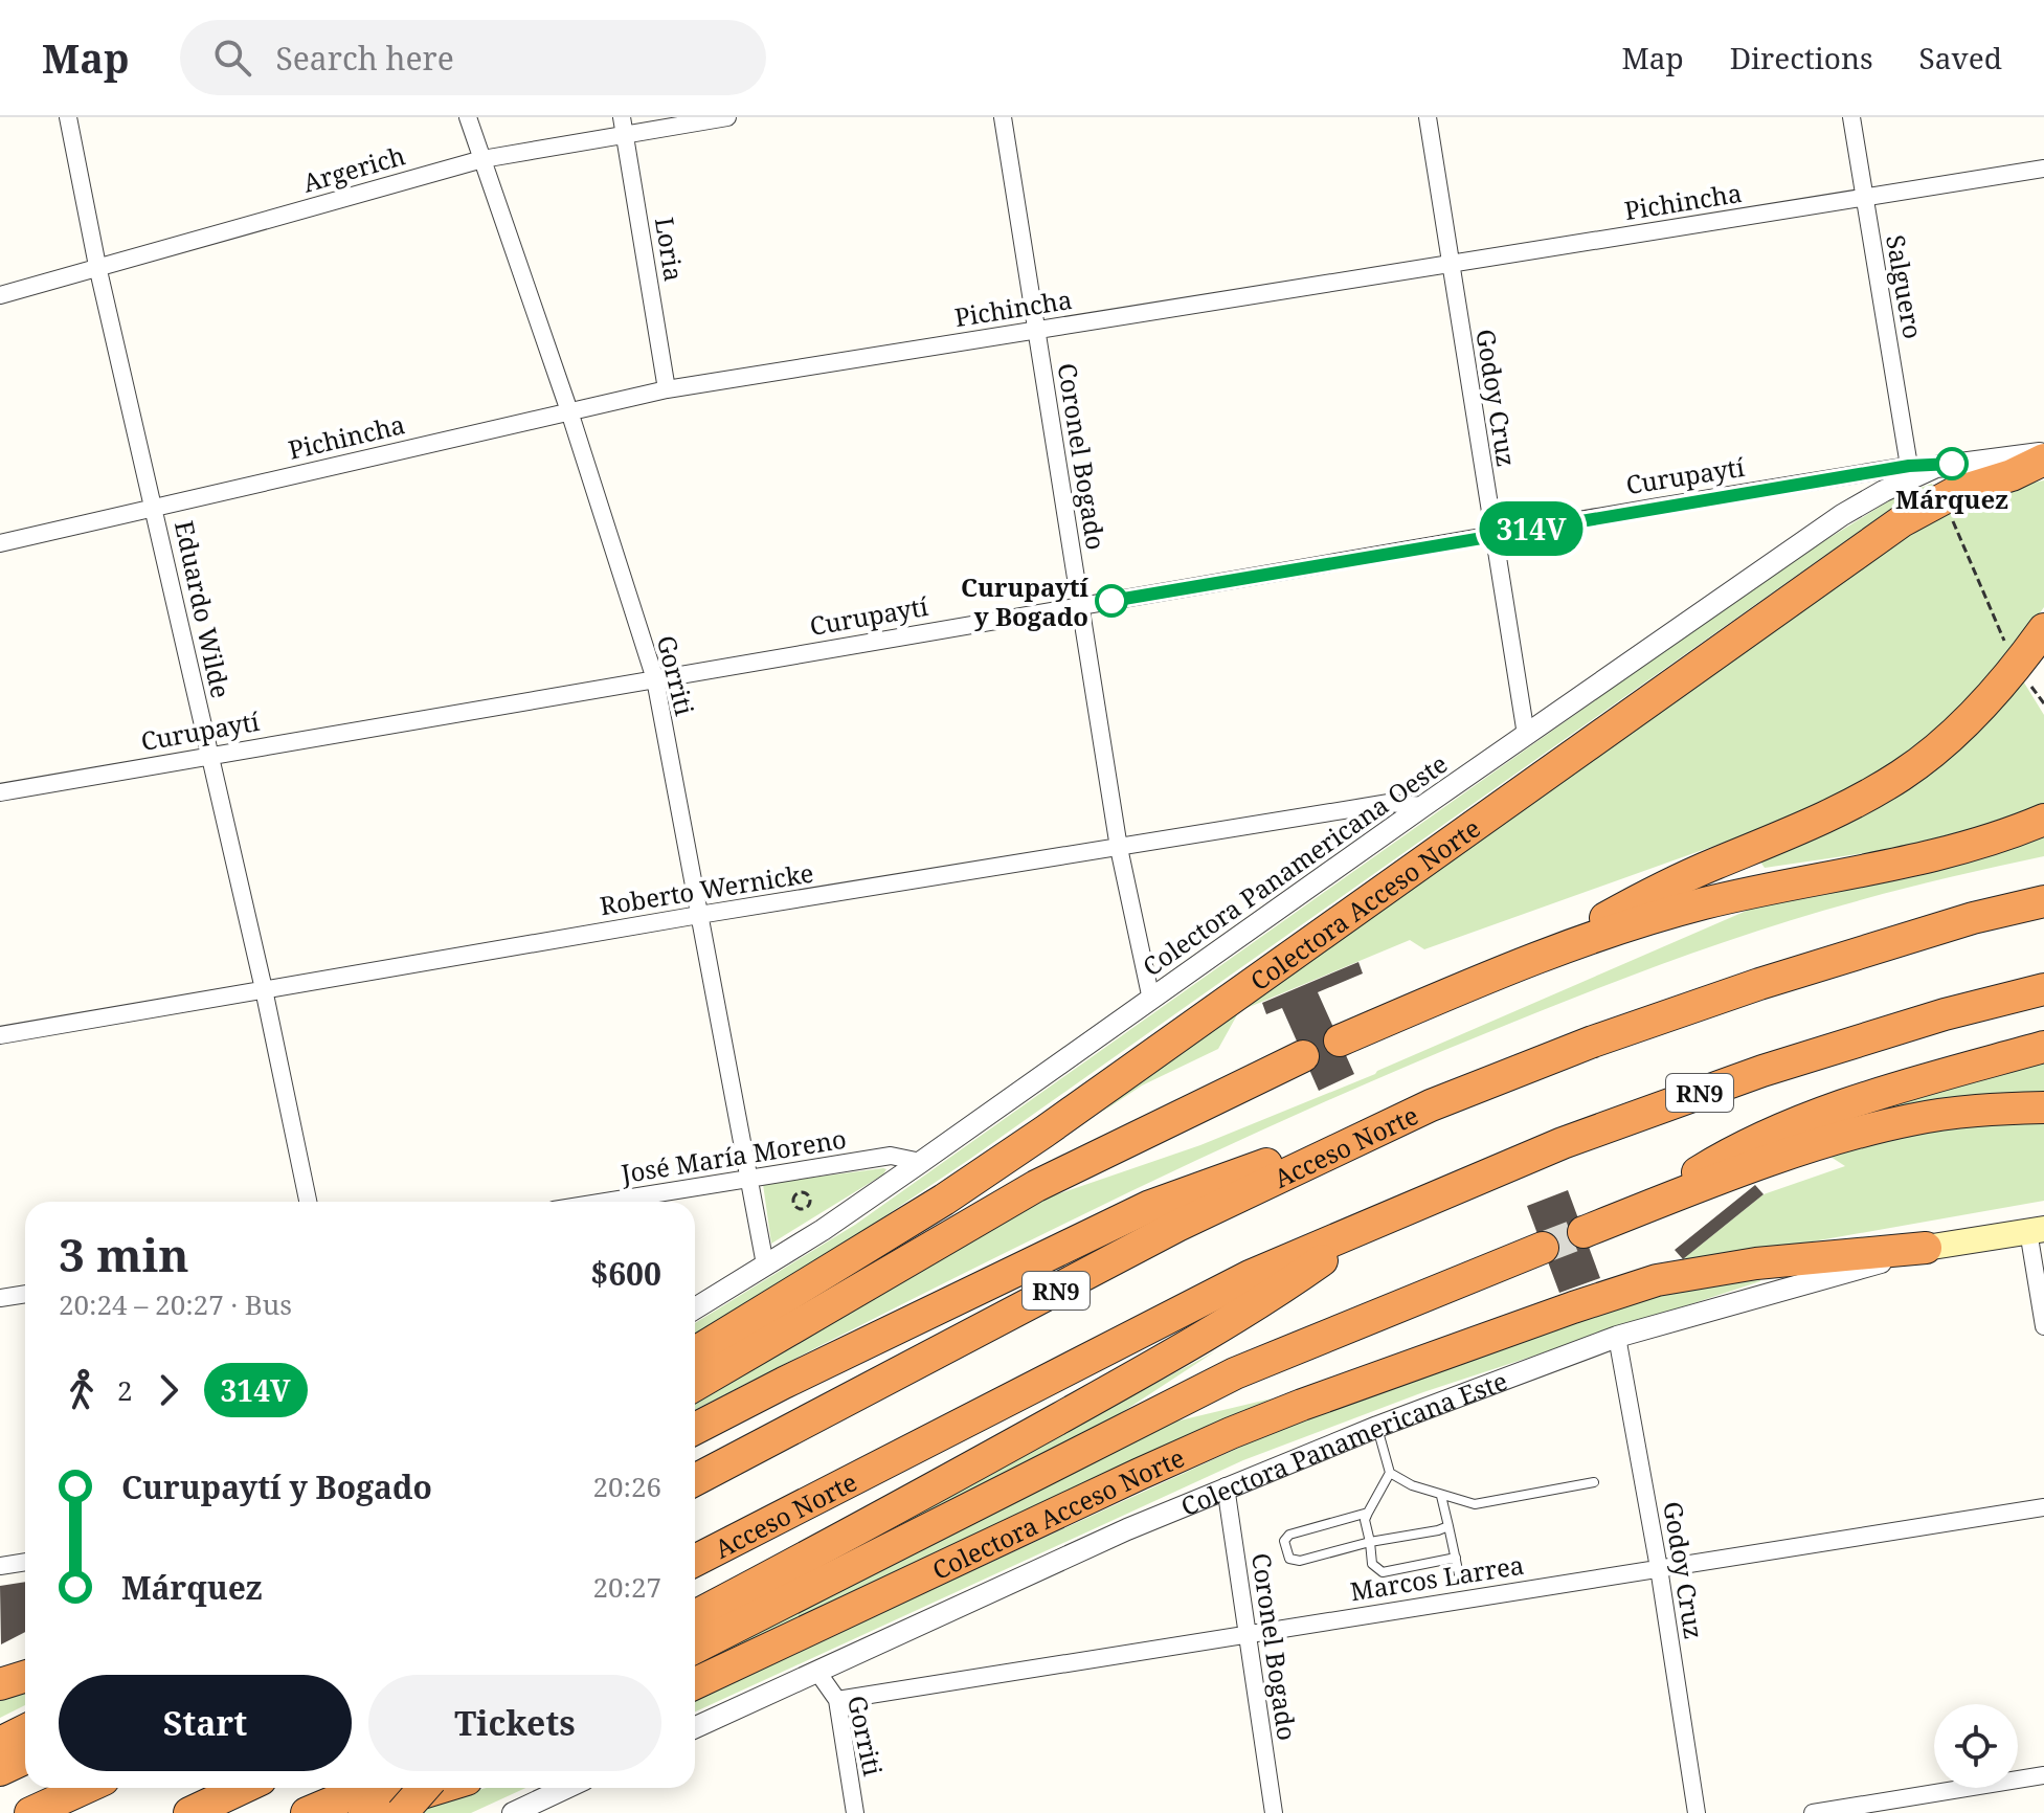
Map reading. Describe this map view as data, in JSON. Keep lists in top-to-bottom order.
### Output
{
  "streets": {
    "highway": ["Colectora Acceso Norte", "RN9", "Acceso Norte"],
    "main road": ["Colectora Panamericana Este"],
    "street": [
      "Argerich",
      "Pichincha",
      "Loria",
      "Salguero",
      "Godoy Cruz",
      "Coronel Bogado",
      "Curupaytí",
      "Eduardo Wilde",
      "Gorriti",
      "Colectora Panamericana Oeste",
      "Roberto Wernicke",
      "José María Moreno",
      "Marcos Larrea"
    ]
  },
  "crossings": [
    ["Argerich", "Loria"],
    ["Argerich", "Eduardo Wilde"],
    ["Argerich", "Gorriti"],
    ["Pichincha", "Loria"],
    ["Pichincha", "Salguero"],
    ["Pichincha", "Godoy Cruz"],
    ["Pichincha", "Coronel Bogado"],
    ["Pichincha", "Eduardo Wilde"],
    ["Pichincha", "Gorriti"],
    ["Salguero", "Curupaytí"],
    ["Godoy Cruz", "Curupaytí"],
    ["Godoy Cruz", "Colectora Panamericana Oeste"],
    ["Godoy Cruz", "Colectora Panamericana Este"],
    ["Godoy Cruz", "Marcos Larrea"],
    ["Coronel Bogado", "Curupaytí"],
    ["Coronel Bogado", "Colectora Panamericana Oeste"],
    ["Coronel Bogado", "Roberto Wernicke"],
    ["Coronel Bogado", "Colectora Panamericana Este"],
    ["Coronel Bogado", "Marcos Larrea"],
    ["Curupaytí", "Eduardo Wilde"],
    ["Curupaytí", "Gorriti"],
    ["Curupaytí", "Colectora Panamericana Oeste"],
    ["Eduardo Wilde", "Roberto Wernicke"],
    ["Gorriti", "Colectora Panamericana Oeste"],
    ["Gorriti", "Roberto Wernicke"],
    ["Gorriti", "José María Moreno"],
    ["Gorriti", "Colectora Panamericana Este"],
    ["Gorriti", "Marcos Larrea"],
    ["Colectora Panamericana Oeste", "Roberto Wernicke"],
    ["Colectora Panamericana Oeste", "José María Moreno"],
    ["Colectora Acceso Norte", "Colectora Panamericana Este"]
  ],
  "places": ["Márquez", "Curupaytí y Bogado"],
  "lines": ["bus line 314V"],
  "page": {
    "header": "Map",
    "search": "Search here",
    "nav": ["Map", "Directions", "Saved"],
    "on_map": "314V",
    "heading": ["3 min", "20:24 – 20:27 · Bus", "$600"],
    "legs": ["2", "314V"],
    "list": [
      {
        "name": "Curupaytí y Bogado",
        "value": "20:26"
      },
      {
        "name": "Márquez",
        "value": "20:27"
      }
    ],
    "buttons": ["Start", "Tickets"]
  }
}
